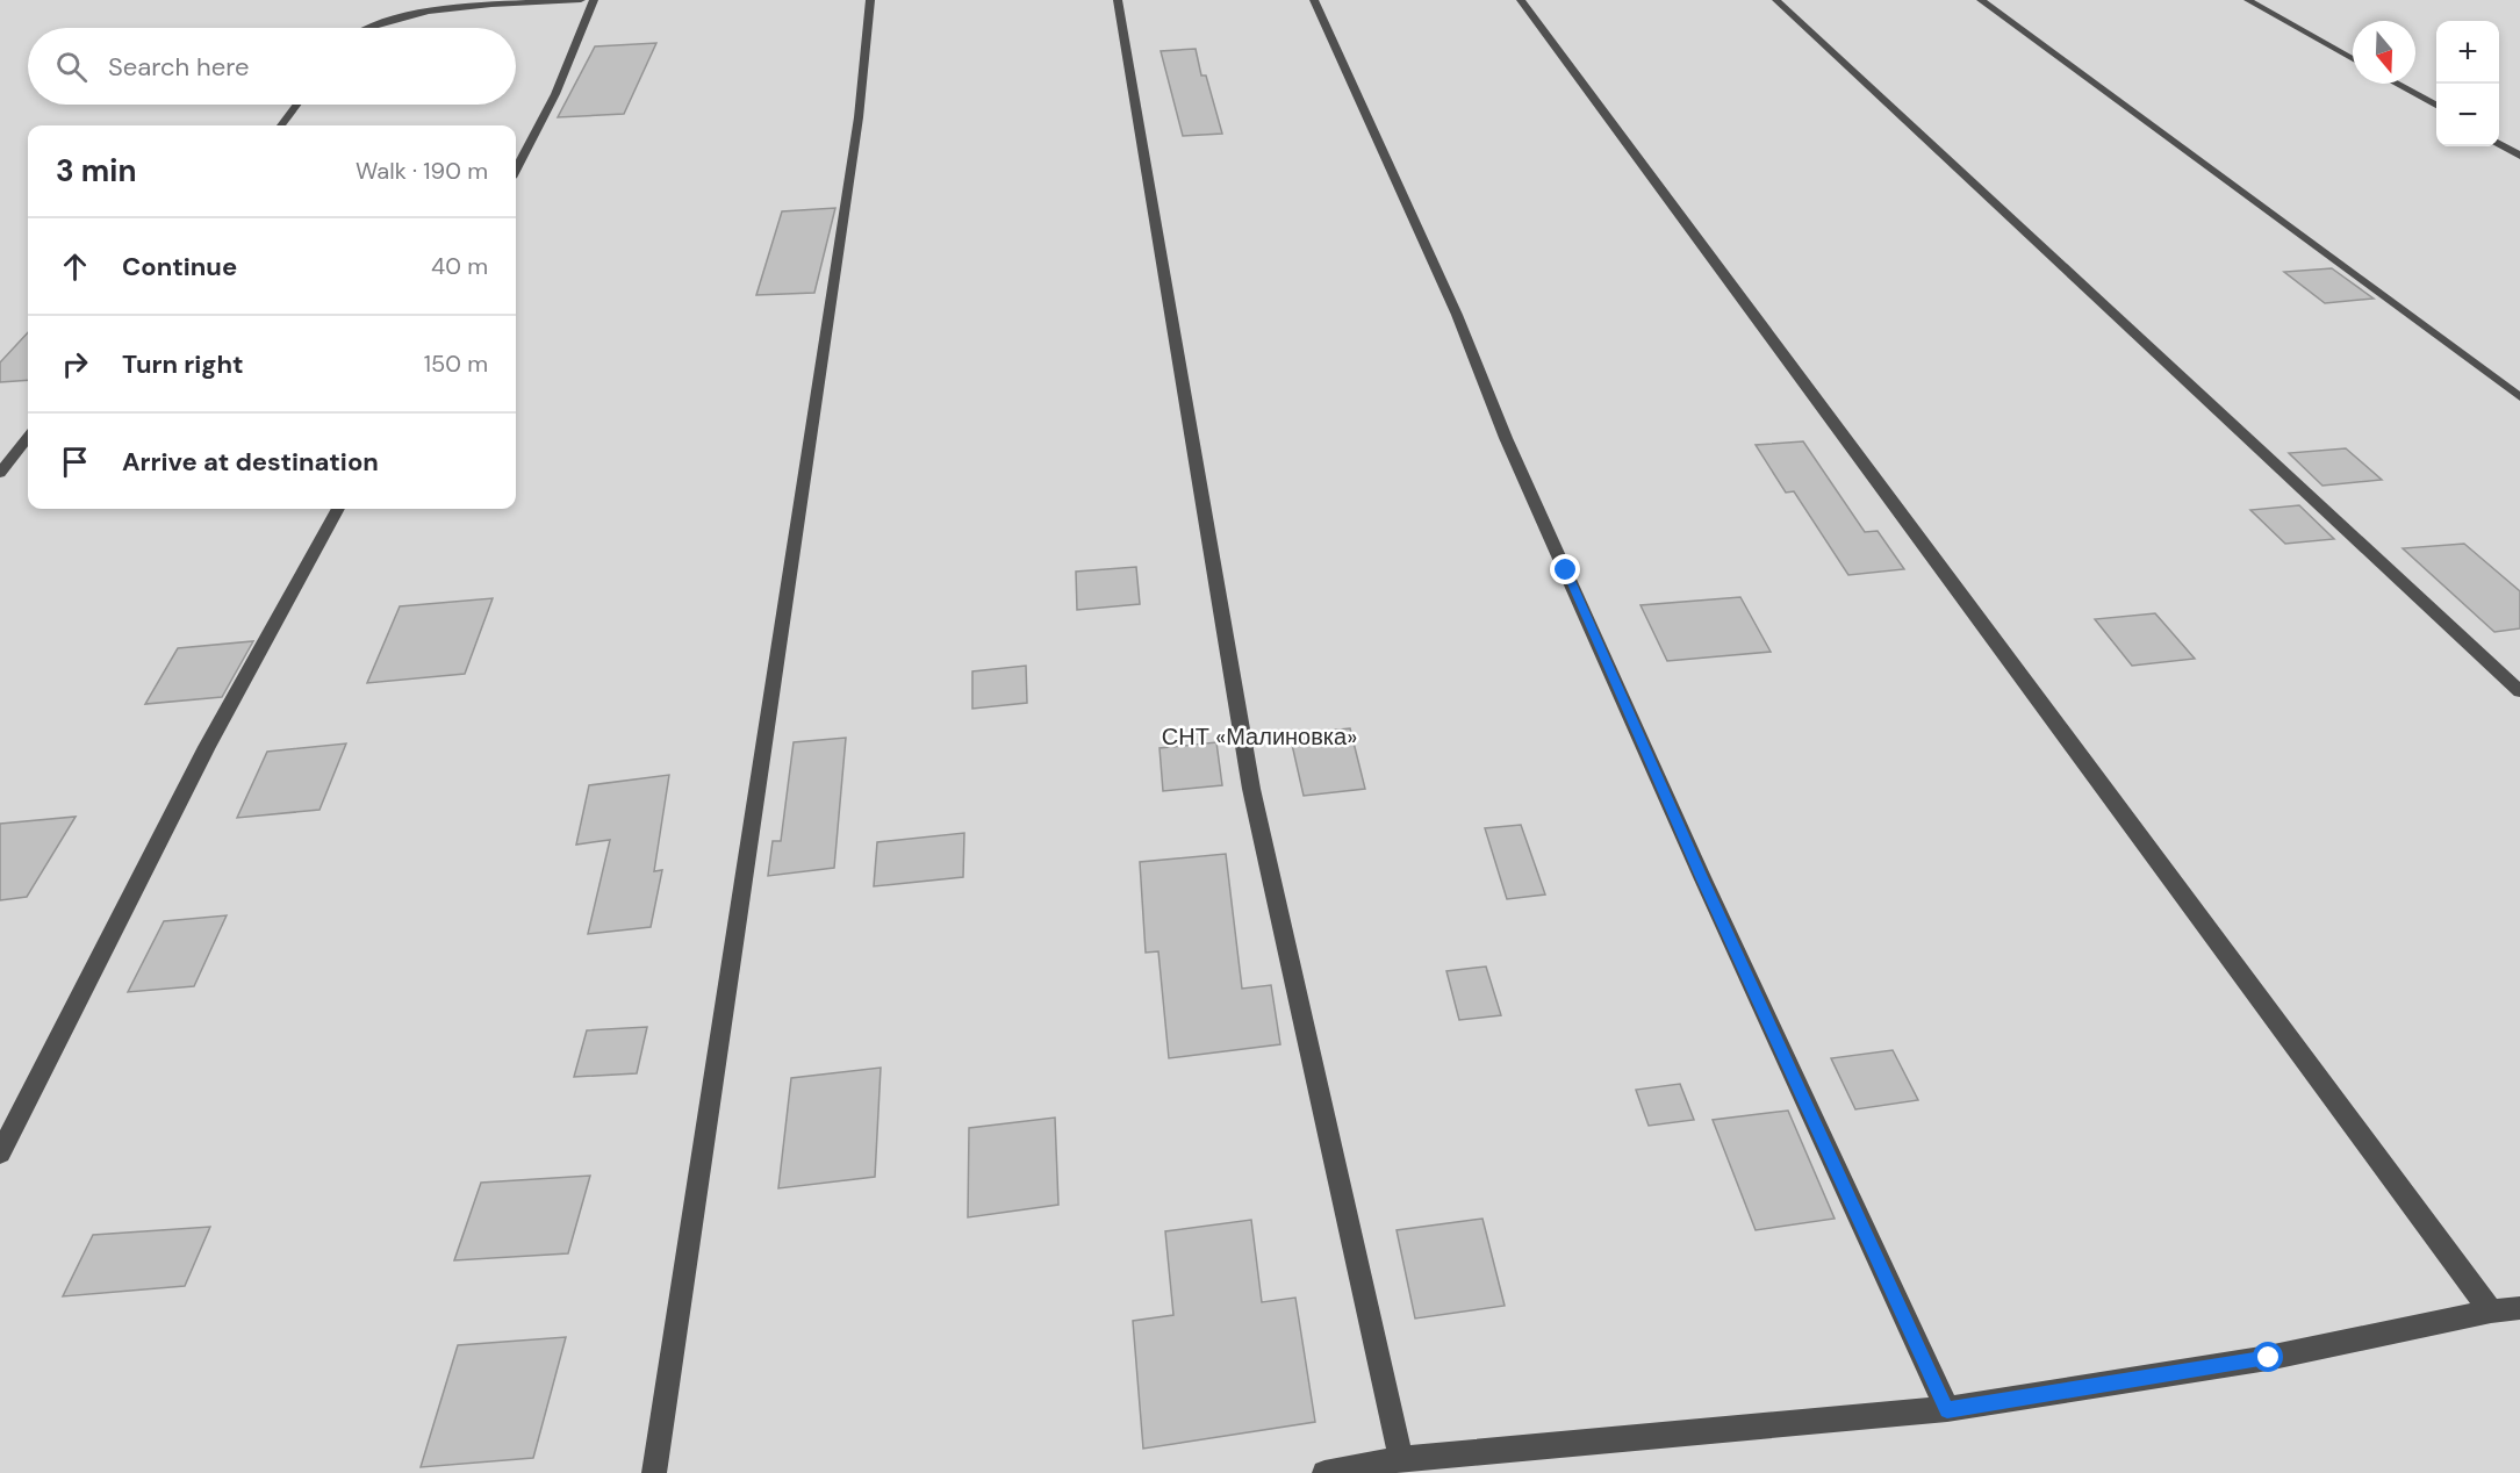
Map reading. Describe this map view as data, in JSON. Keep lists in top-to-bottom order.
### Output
{
  "parks": ["СНТ «Малиновка»"],
  "north": "bottom",
  "page": {
    "map_buttons": ["+", "−"],
    "search": "Search here",
    "heading": ["3 min", "Walk · 190 m"],
    "list": [
      ["Continue", "40 m"],
      ["Turn right", "150 m"],
      "Arrive at destination"
    ]
  }
}
